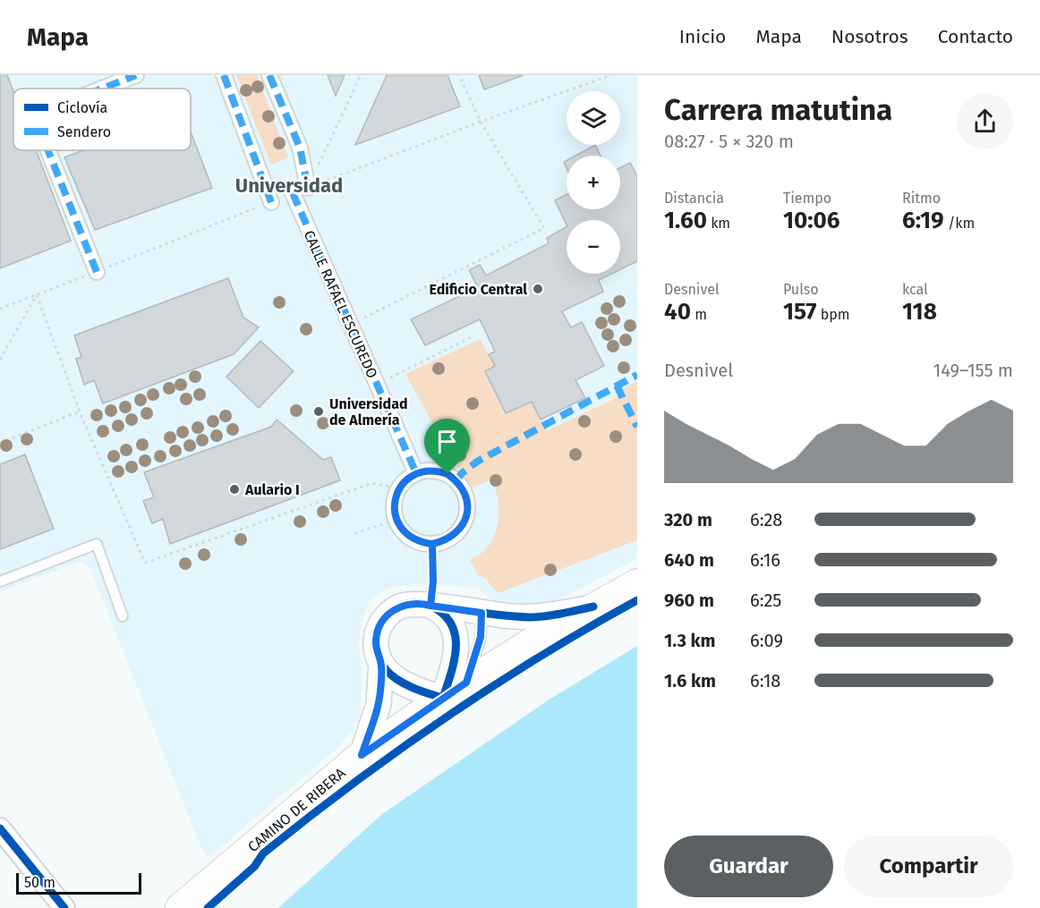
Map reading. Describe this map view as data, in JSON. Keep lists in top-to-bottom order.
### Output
{
  "streets": {
    "main road": ["CAMINO DE RIBERA"],
    "street": ["CALLE RAFAEL ESCUREDO"]
  },
  "districts": ["Universidad"],
  "places": ["Edificio Central", "Universidad de Almería", "Aulario I"],
  "legend": ["Ciclovía", "Sendero"],
  "scale_bar": "50 m",
  "page": {
    "header": "Mapa",
    "nav": [
      "Inicio",
      "Mapa",
      "Nosotros",
      "Contacto"
    ],
    "heading": ["Carrera matutina", "08:27 · 5 × 320 m"],
    "map_buttons": ["+", "−"],
    "stats": [
      ["Distancia", "1.60 km"],
      ["Tiempo", "10:06"],
      ["Ritmo", "6:19 /km"],
      ["Desnivel", "40 m"],
      ["Pulso", "157 bpm"],
      ["kcal", "118"]
    ],
    "chart": ["Desnivel", "149–155 m"],
    "list": [
      {
        "name": "320 m",
        "note": "6:28"
      },
      {
        "name": "640 m",
        "note": "6:16"
      },
      {
        "name": "960 m",
        "note": "6:25"
      },
      {
        "name": "1.3 km",
        "note": "6:09"
      },
      {
        "name": "1.6 km",
        "note": "6:18"
      }
    ],
    "buttons": ["Guardar", "Compartir"],
    "scale": "50 m"
  }
}
